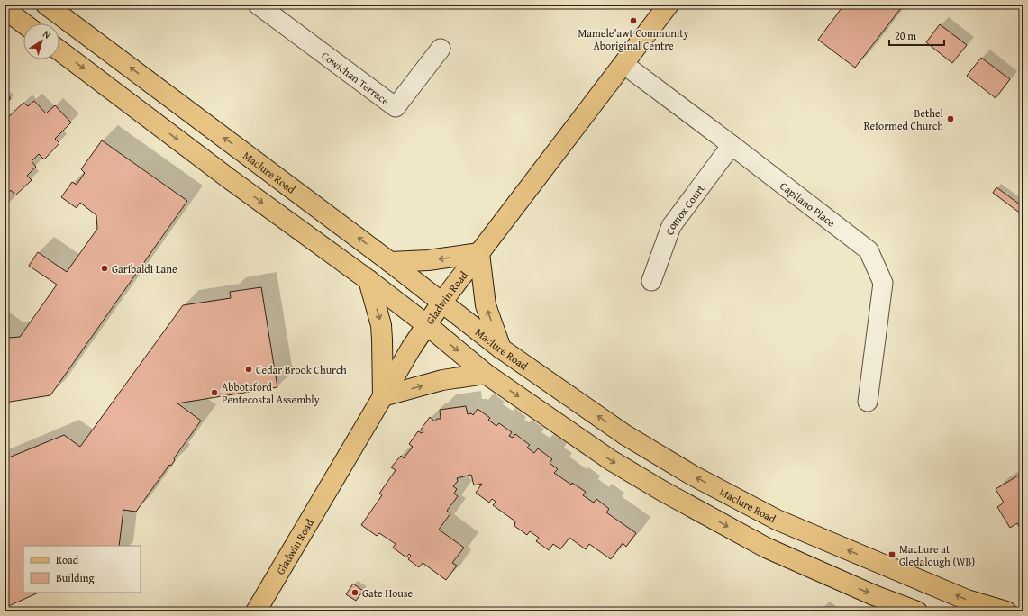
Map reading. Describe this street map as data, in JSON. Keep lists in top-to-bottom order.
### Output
{
  "streets": {
    "main road": ["Maclure Road", "Gladwin Road"],
    "street": ["Cowichan Terrace", "Capilano Place", "Comox Court"]
  },
  "crossings": [
    ["Maclure Road", "Gladwin Road"],
    ["Capilano Place", "Comox Court"],
    ["Capilano Place", "Gladwin Road"]
  ],
  "places": {
    "other": [
      "Mamele'awt Community Aboriginal Centre",
      "Bethel Reformed Church",
      "Garibaldi Lane",
      "Cedar Brook Church",
      "Abbotsford Pentecostal Assembly",
      "Gate House"
    ],
    "transit": ["MacLure at Gledalough (WB)"]
  },
  "legend": ["Road", "Building"],
  "scale_bar": "20 m",
  "north": "top right"
}
